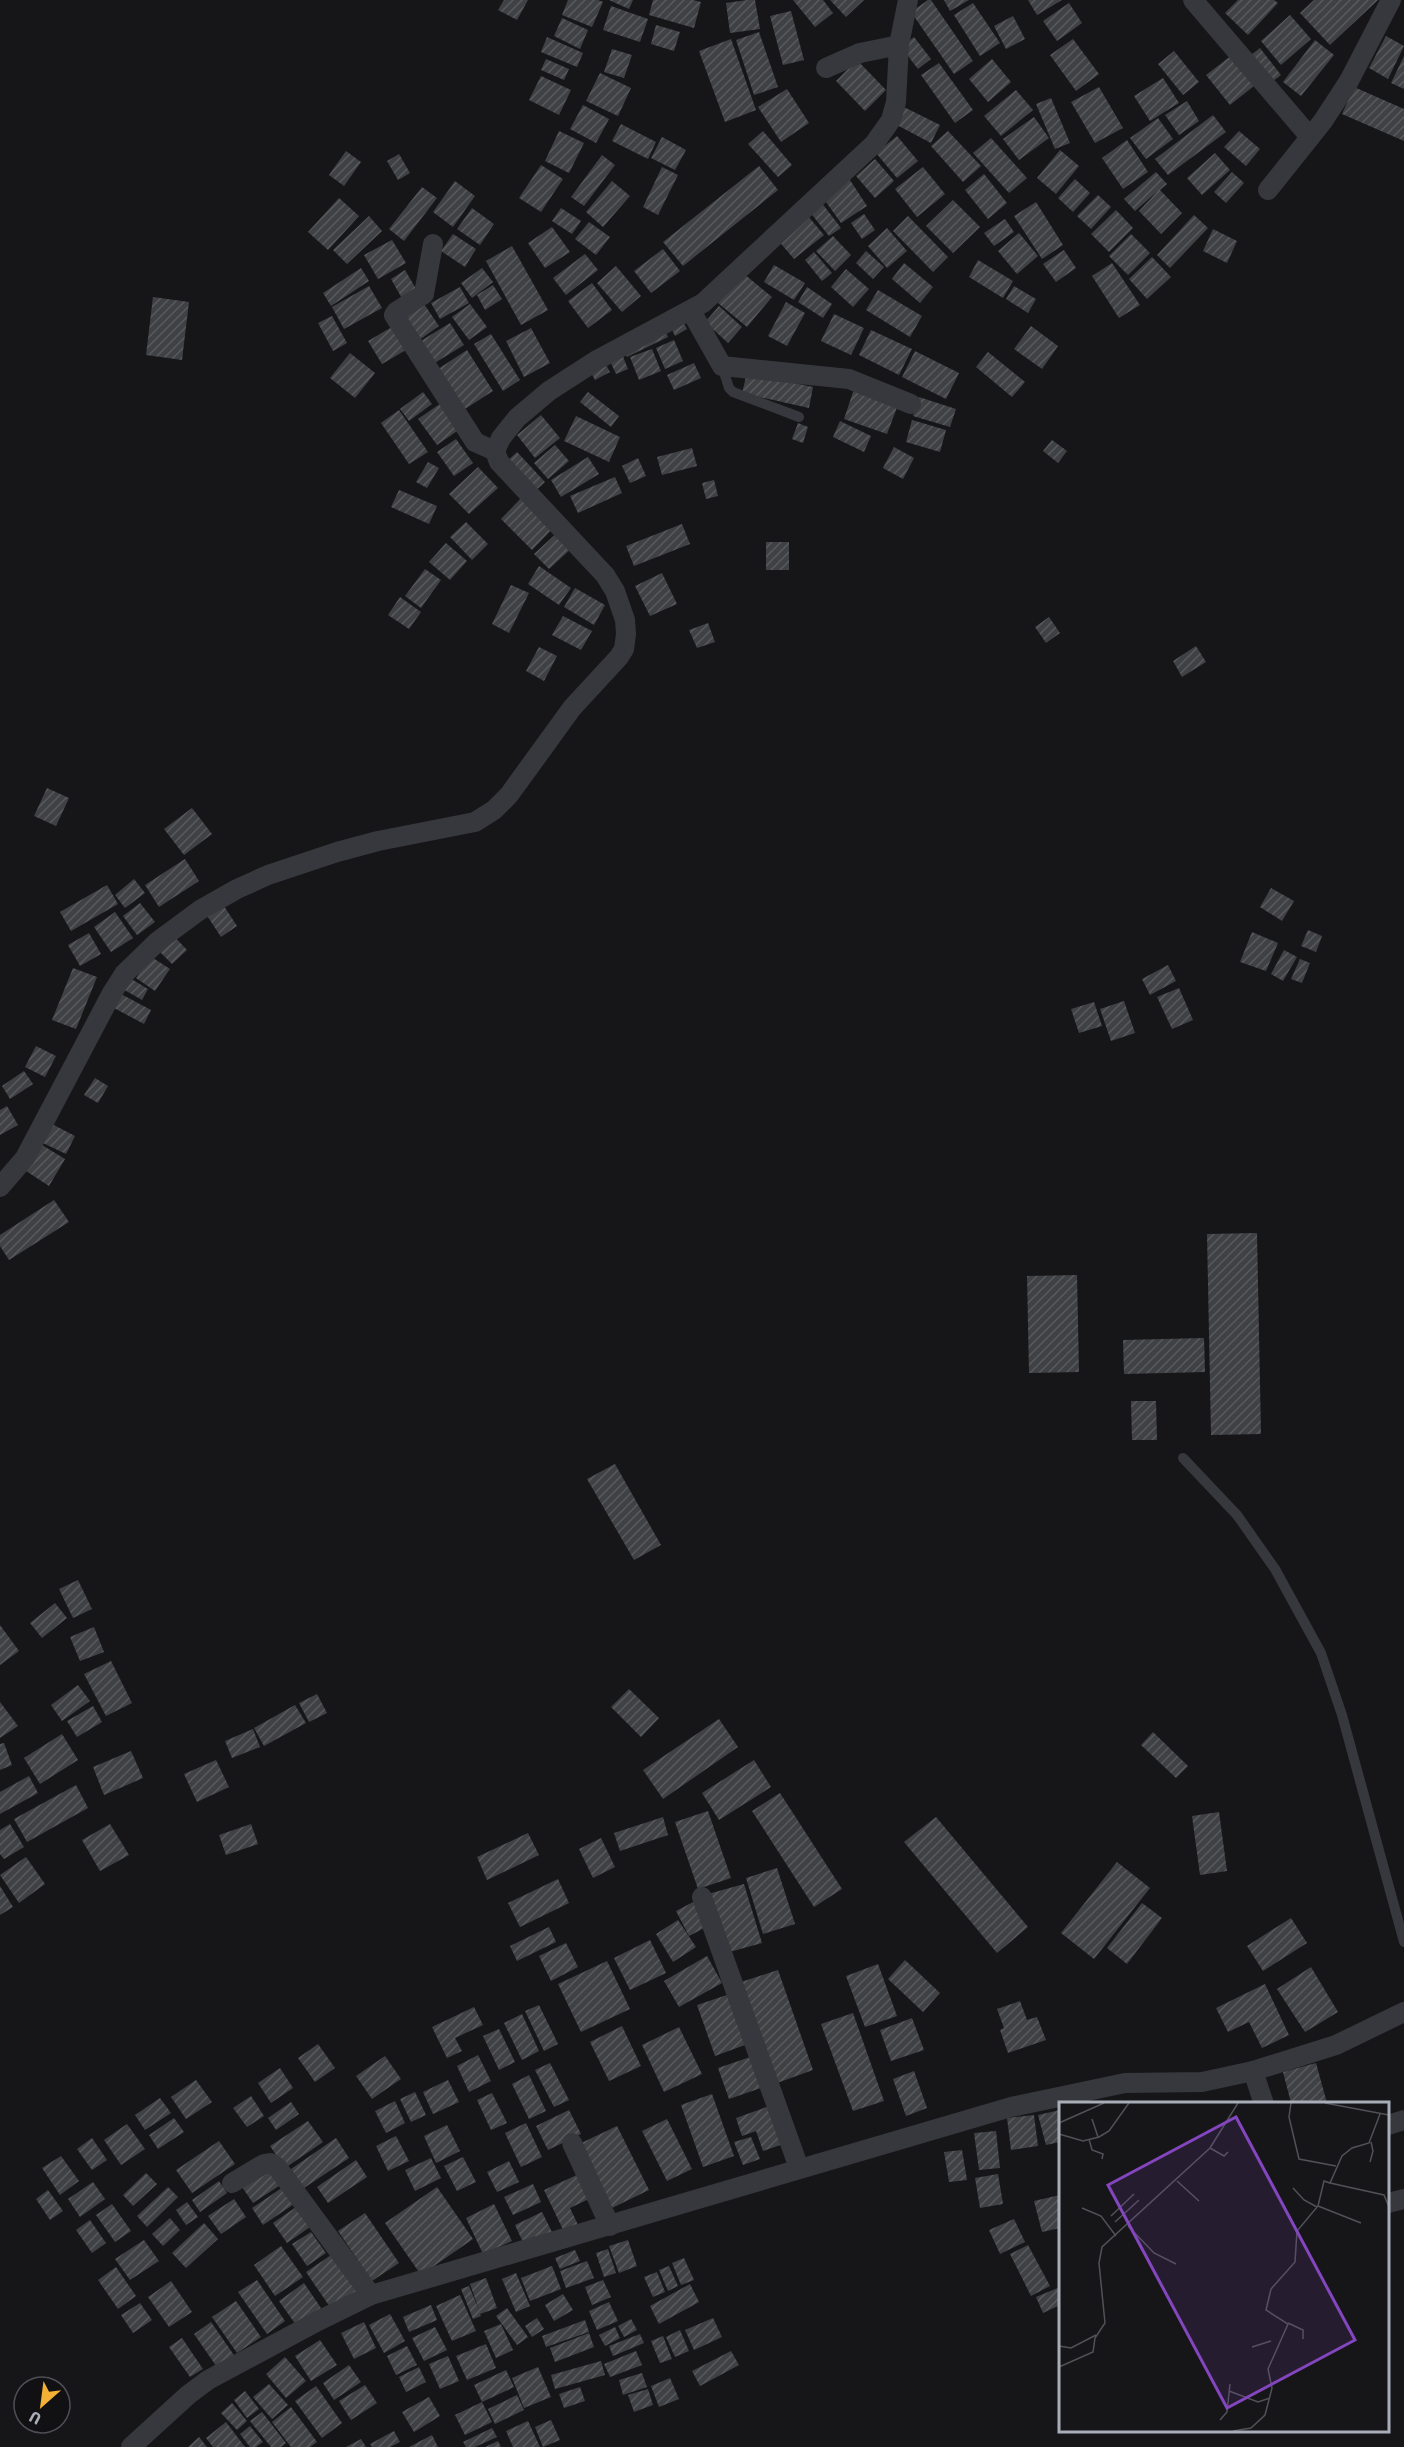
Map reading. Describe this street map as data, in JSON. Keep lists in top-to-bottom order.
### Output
{
  "north": "bottom left"
}
